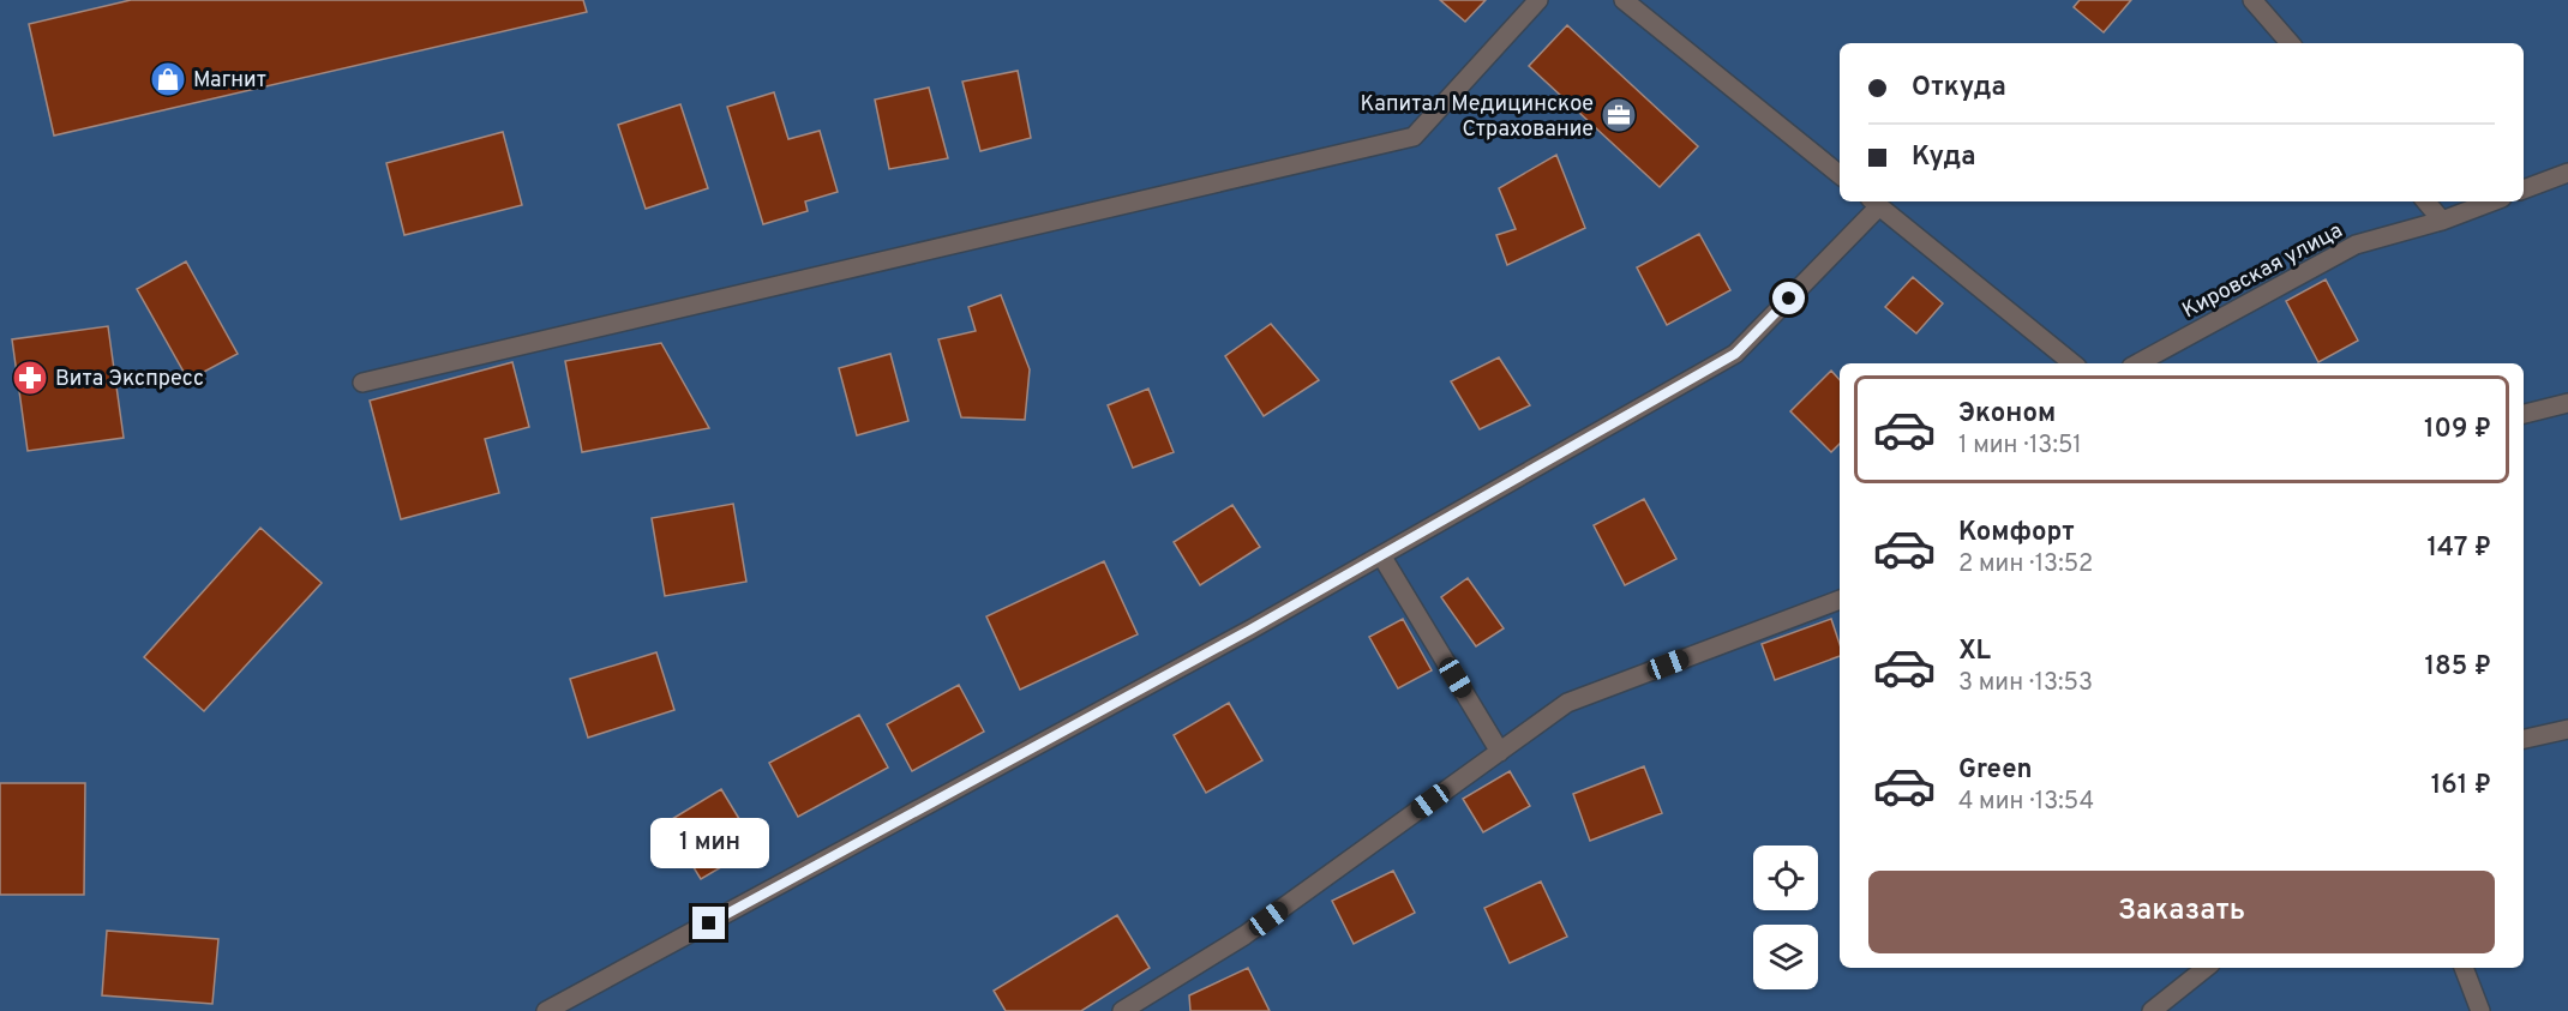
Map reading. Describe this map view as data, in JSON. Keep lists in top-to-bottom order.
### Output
{
  "streets": {
    "street": ["Кировская улица"]
  },
  "places": {
    "shop": ["Магнит"],
    "office": ["Капитал Медицинское Страхование"],
    "pharmacy": ["Вита Экспресс"]
  },
  "page": {
    "banner": ["Откуда", "Куда"],
    "list": [
      {
        "name": "Эконом",
        "note": "1 мин · 13:51",
        "value": "109 ₽"
      },
      {
        "name": "Комфорт",
        "note": "2 мин · 13:52",
        "value": "147 ₽"
      },
      {
        "name": "XL",
        "note": "3 мин · 13:53",
        "value": "185 ₽"
      },
      {
        "name": "Green",
        "note": "4 мин · 13:54",
        "value": "161 ₽"
      }
    ],
    "bubble": "1 мин",
    "buttons": "Заказать"
  }
}
